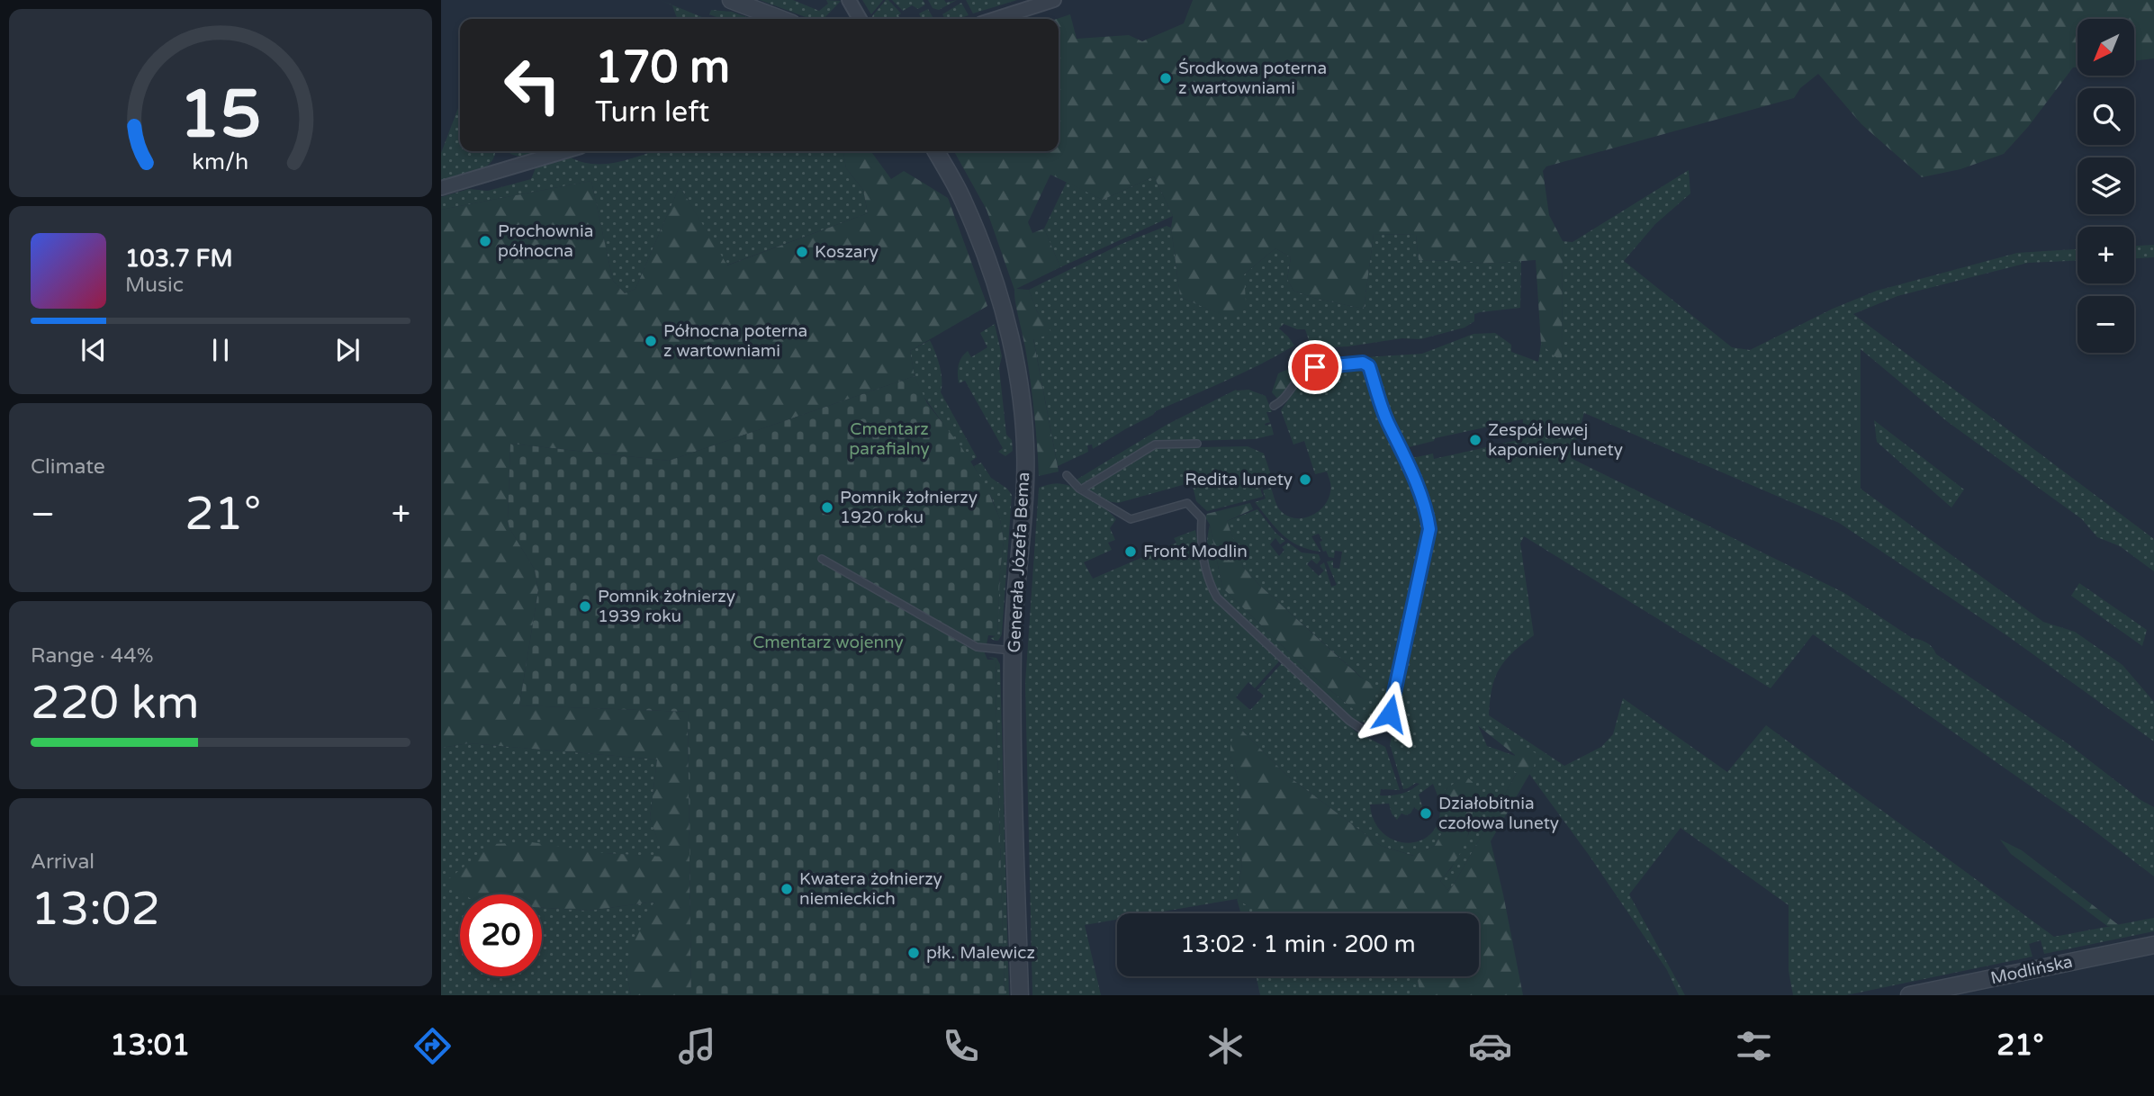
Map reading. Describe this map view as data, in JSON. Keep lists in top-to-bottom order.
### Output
{
  "streets": {
    "street": ["Generała Józefa Bema", "Modlińska"]
  },
  "parks": ["Cmentarz parafialny", "Cmentarz wojenny"],
  "places": [
    "Środkowa poterna z wartowniami",
    "Prochownia północna",
    "Koszary",
    "Północna poterna z wartowniami",
    "Zespół lewej kaponiery lunety",
    "Redita lunety",
    "Pomnik żołnierzy 1920 roku",
    "Front Modlin",
    "Pomnik żołnierzy 1939 roku",
    "Działobitnia czołowa lunety",
    "Kwatera żołnierzy niemieckich",
    "płk. Malewicz"
  ],
  "north": "bottom left",
  "page": {
    "map_buttons": ["+", "−"],
    "turn": ["170 m", "Turn left"],
    "song": ["103.7 FM", "Music"],
    "tile": [
      "Climate",
      ["Range · 44%", "220 km"],
      ["Arrival", "13:02"]
    ],
    "heat": ["−", "21°", "+"],
    "limit": "20",
    "trip": "13:02 · 1 min · 200 m",
    "tabs": ["13:01", "21°"],
    "gauge": ["15", "km/h"]
  }
}
